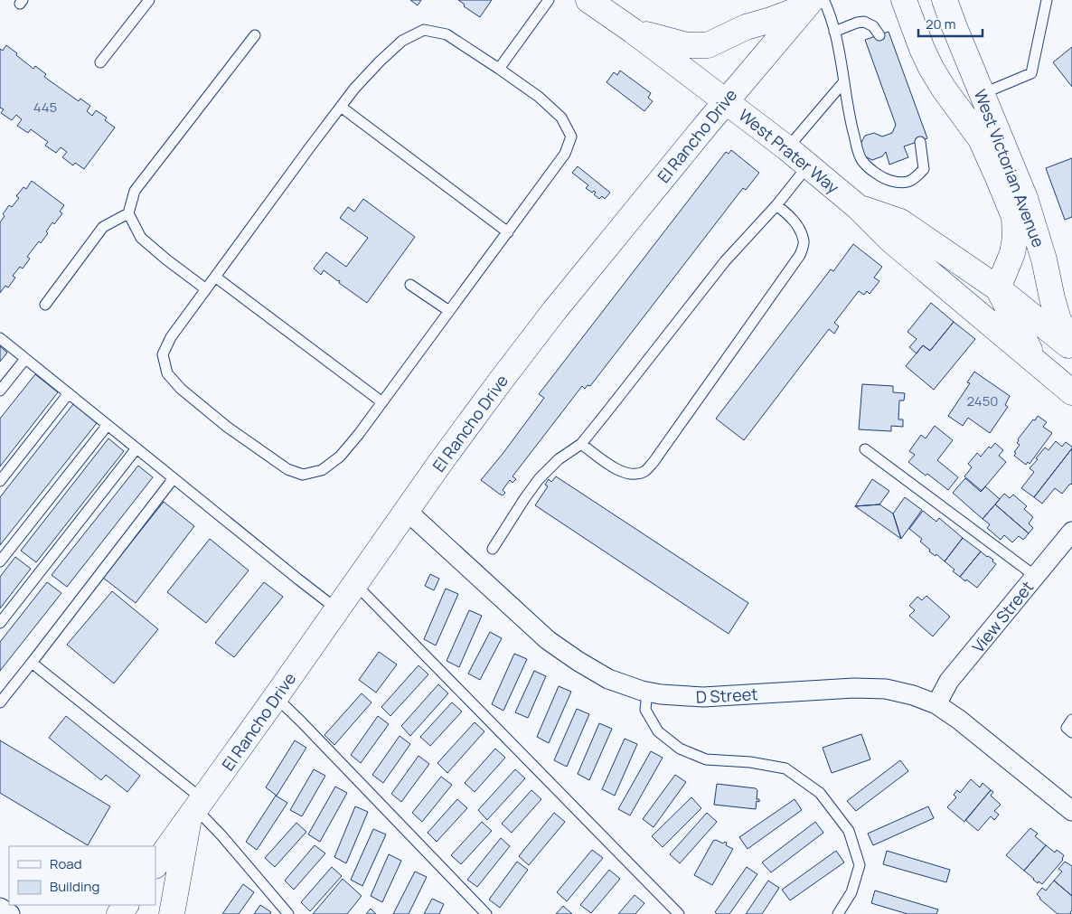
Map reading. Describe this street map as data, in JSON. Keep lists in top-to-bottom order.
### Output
{
  "streets": {
    "main road": ["El Rancho Drive", "West Prater Way", "West Victorian Avenue"],
    "street": ["View Street", "D Street"]
  },
  "crossings": [
    ["El Rancho Drive", "West Prater Way"],
    ["El Rancho Drive", "D Street"],
    ["West Prater Way", "West Victorian Avenue"],
    ["View Street", "D Street"]
  ],
  "house_numbers": ["445", "2450"],
  "legend": ["Road", "Building"],
  "scale_bar": "20 m"
}
